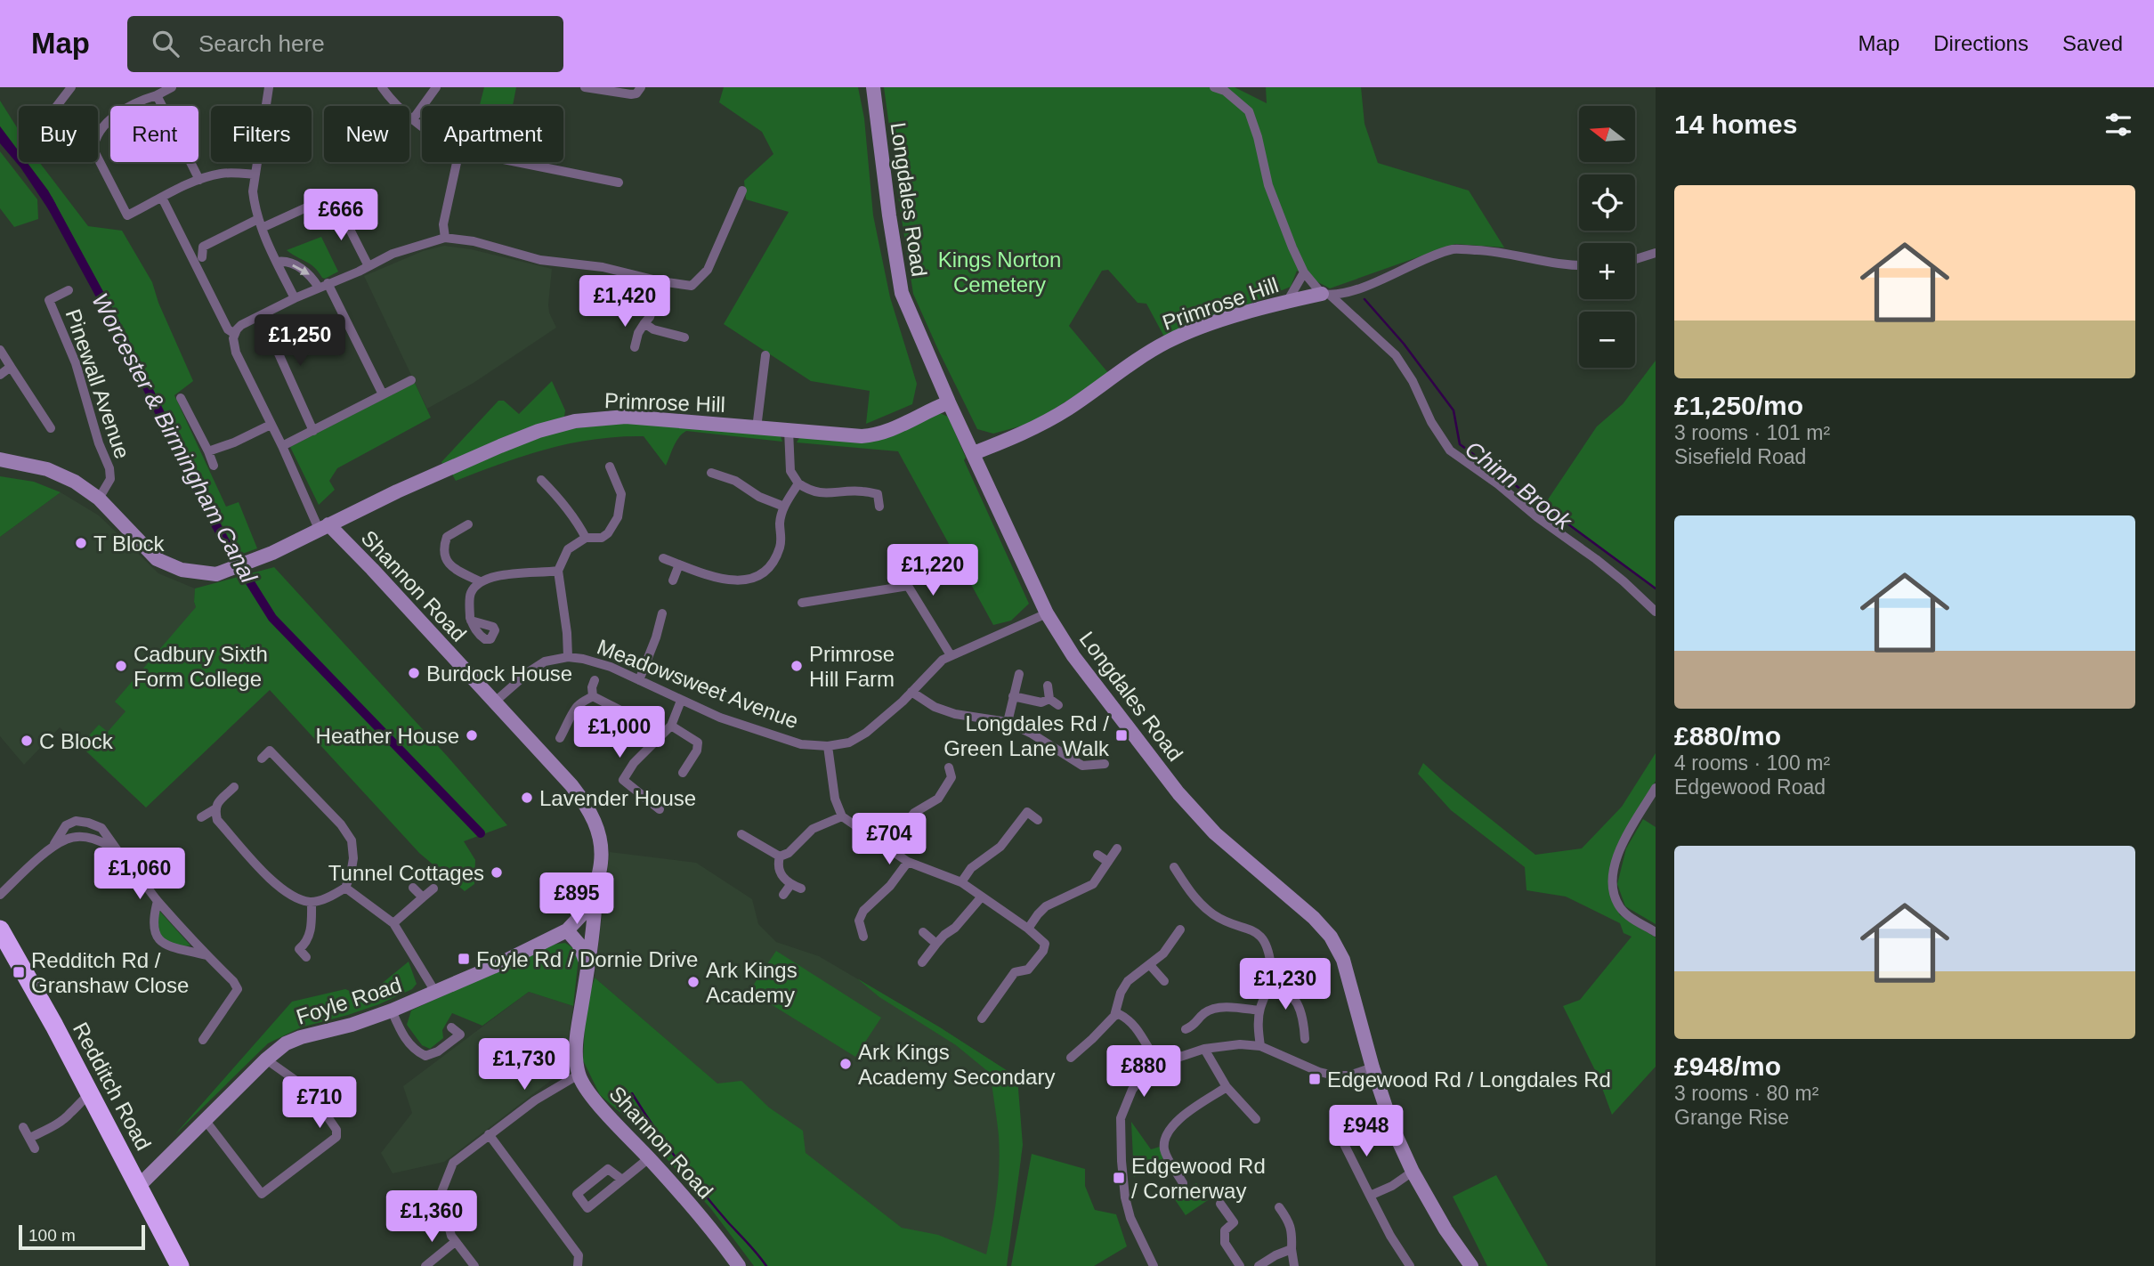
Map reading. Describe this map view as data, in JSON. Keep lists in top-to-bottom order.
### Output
{
  "streets": {
    "highway": ["Redditch Road"],
    "street": [
      "Longdales Road",
      "Primrose Hill",
      "Pinewall Avenue",
      "Shannon Road",
      "Meadowsweet Avenue",
      "Foyle Road"
    ]
  },
  "crossings": [
    ["Longdales Road", "Primrose Hill"],
    ["Longdales Road", "Meadowsweet Avenue"],
    ["Primrose Hill", "Pinewall Avenue"],
    ["Primrose Hill", "Shannon Road"],
    ["Shannon Road", "Meadowsweet Avenue"],
    ["Shannon Road", "Foyle Road"],
    ["Foyle Road", "Redditch Road"]
  ],
  "water": ["Worcester & Birmingham Canal", "Chinn Brook"],
  "parks": ["Kings Norton Cemetery"],
  "places": {
    "other": [
      "T Block",
      "Cadbury Sixth Form College",
      "Primrose Hill Farm",
      "Burdock House",
      "Heather House",
      "C Block",
      "Lavender House",
      "Tunnel Cottages",
      "Ark Kings Academy",
      "Ark Kings Academy Secondary"
    ],
    "transit": [
      "Longdales Rd / Green Lane Walk",
      "Foyle Rd / Dornie Drive",
      "Redditch Rd / Granshaw Close",
      "Edgewood Rd / Longdales Rd",
      "Edgewood Rd / Cornerway"
    ]
  },
  "scale_bar": "100 m",
  "north": "left",
  "page": {
    "header": "Map",
    "search": "Search here",
    "nav": ["Map", "Directions", "Saved"],
    "heading": "14 homes",
    "map_buttons": ["+", "−"],
    "chip": [
      "Buy",
      "Rent",
      "Filters",
      "New",
      "Apartment"
    ],
    "list": [
      {
        "name": "£1,250/mo",
        "note": "3 rooms · 101 m² · Sisefield Road"
      },
      {
        "name": "£880/mo",
        "note": "4 rooms · 100 m² · Edgewood Road"
      },
      {
        "name": "£948/mo",
        "note": "3 rooms · 80 m² · Grange Rise"
      }
    ],
    "price": [
      "£666",
      "£1,420",
      "£1,250",
      "£1,220",
      "£1,000",
      "£704",
      "£1,060",
      "£895",
      "£1,230",
      "£1,730",
      "£880",
      "£710",
      "£948",
      "£1,360"
    ],
    "scale": "100 m"
  }
}
